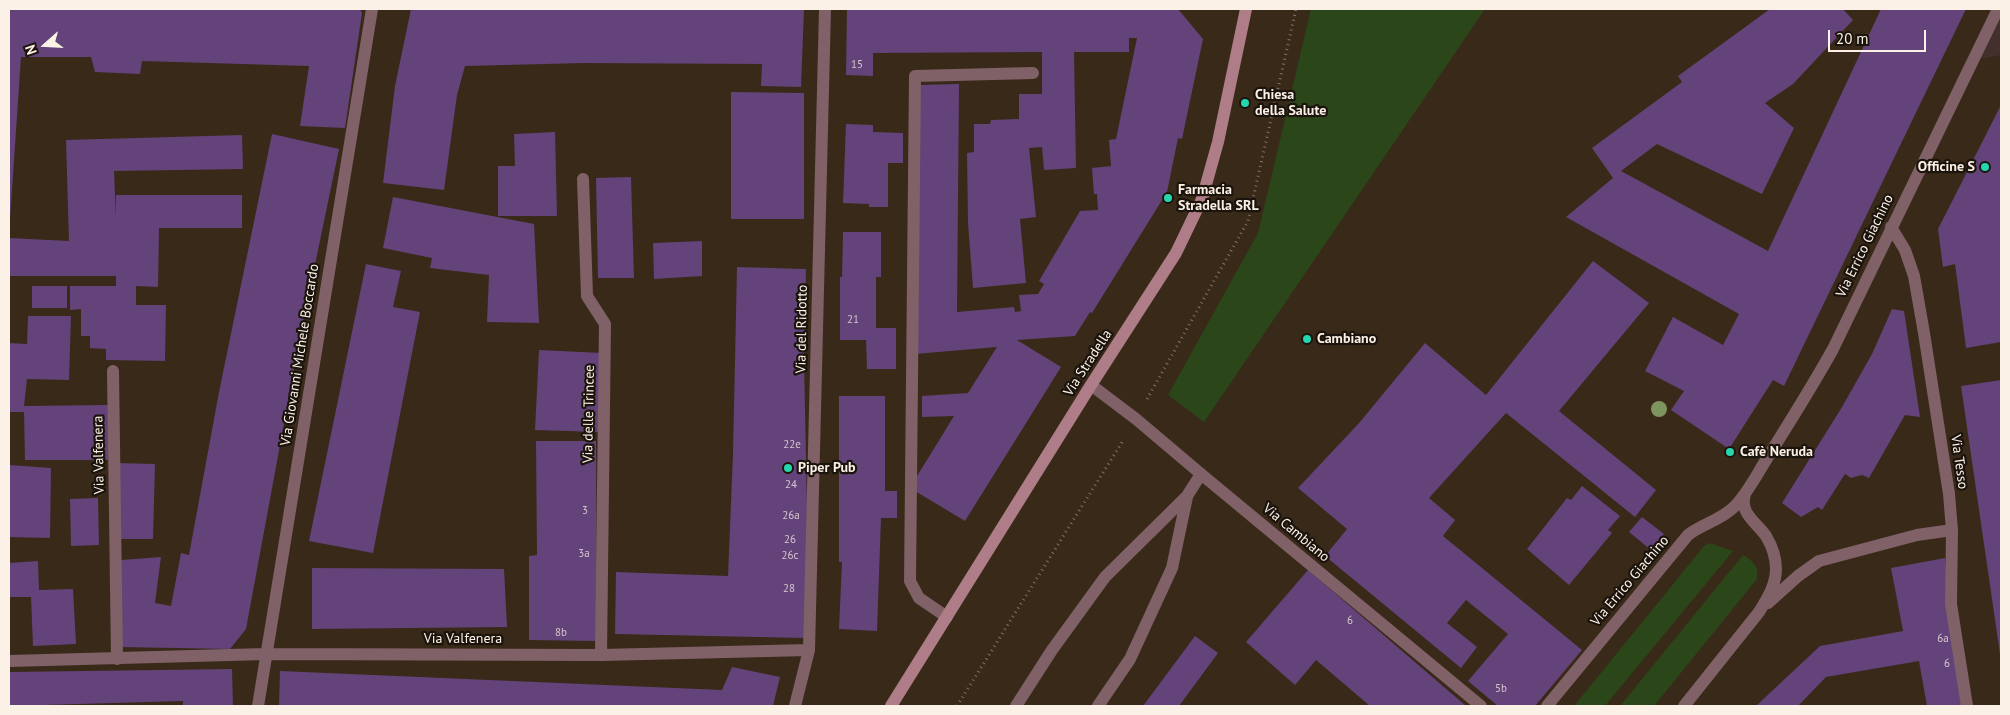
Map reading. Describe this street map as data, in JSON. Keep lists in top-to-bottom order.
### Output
{
  "streets": {
    "street": [
      "Via Errico Giachino",
      "Via del Ridotto",
      "Via Giovanni Michele Boccardo",
      "Via Stradella",
      "Via delle Trincee",
      "Via Valfenera",
      "Via Tesso",
      "Via Cambiano"
    ]
  },
  "crossings": [
    ["Via Errico Giachino", "Via Tesso"],
    ["Via del Ridotto", "Via Valfenera"],
    ["Via Giovanni Michele Boccardo", "Via Valfenera"],
    ["Via Stradella", "Via Cambiano"],
    ["Via delle Trincee", "Via Valfenera"]
  ],
  "places": [
    "Chiesa della Salute",
    "Officine S",
    "Farmacia Stradella SRL",
    "Cambiano",
    "Cafè Neruda",
    "Piper Pub"
  ],
  "house_numbers": [
    "15",
    "21",
    "22e",
    "24",
    "3",
    "26a",
    "26",
    "3a",
    "26c",
    "28",
    "6",
    "8b",
    "6a",
    "6",
    "5b"
  ],
  "scale_bar": "20 m",
  "north": "left"
}
